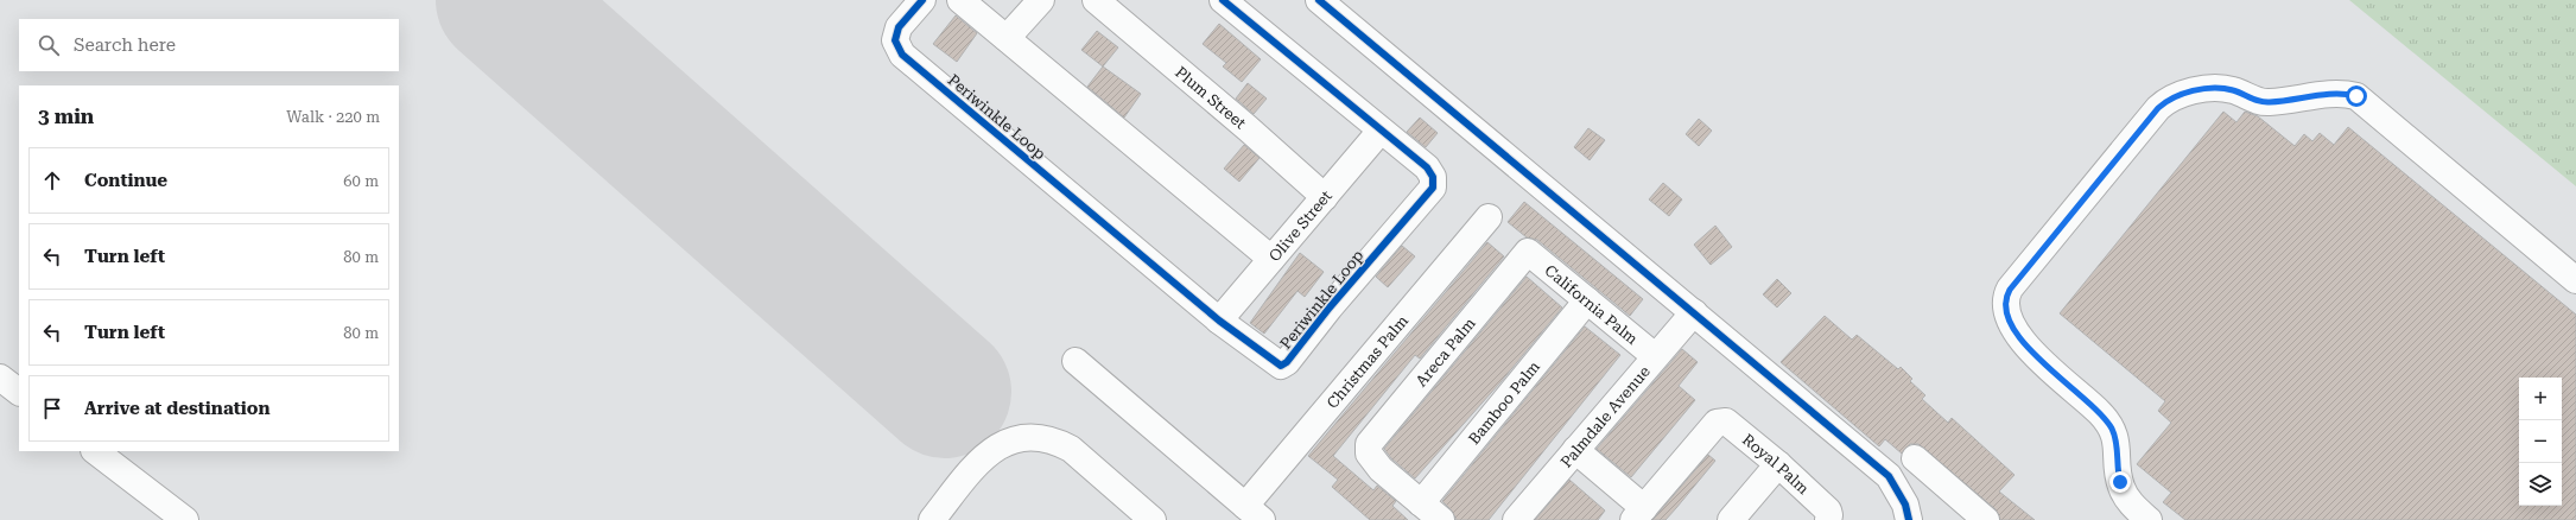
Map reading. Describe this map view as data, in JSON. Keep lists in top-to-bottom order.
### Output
{
  "streets": {
    "street": [
      "Plum Street",
      "Periwinkle Loop",
      "Olive Street",
      "California Palm",
      "Areca Palm",
      "Christmas Palm",
      "Bamboo Palm",
      "Palmdale Avenue",
      "Royal Palm"
    ]
  },
  "crossings": [
    ["Plum Street", "Olive Street"],
    ["Periwinkle Loop", "Olive Street"],
    ["California Palm", "Areca Palm"],
    ["California Palm", "Bamboo Palm"],
    ["California Palm", "Palmdale Avenue"],
    ["Areca Palm", "Bamboo Palm"]
  ],
  "page": {
    "search": "Search here",
    "heading": ["3 min", "Walk · 220 m"],
    "list": [
      ["Continue", "60 m"],
      ["Turn left", "80 m"],
      ["Turn left", "80 m"],
      "Arrive at destination"
    ],
    "map_buttons": ["+", "−"]
  }
}
